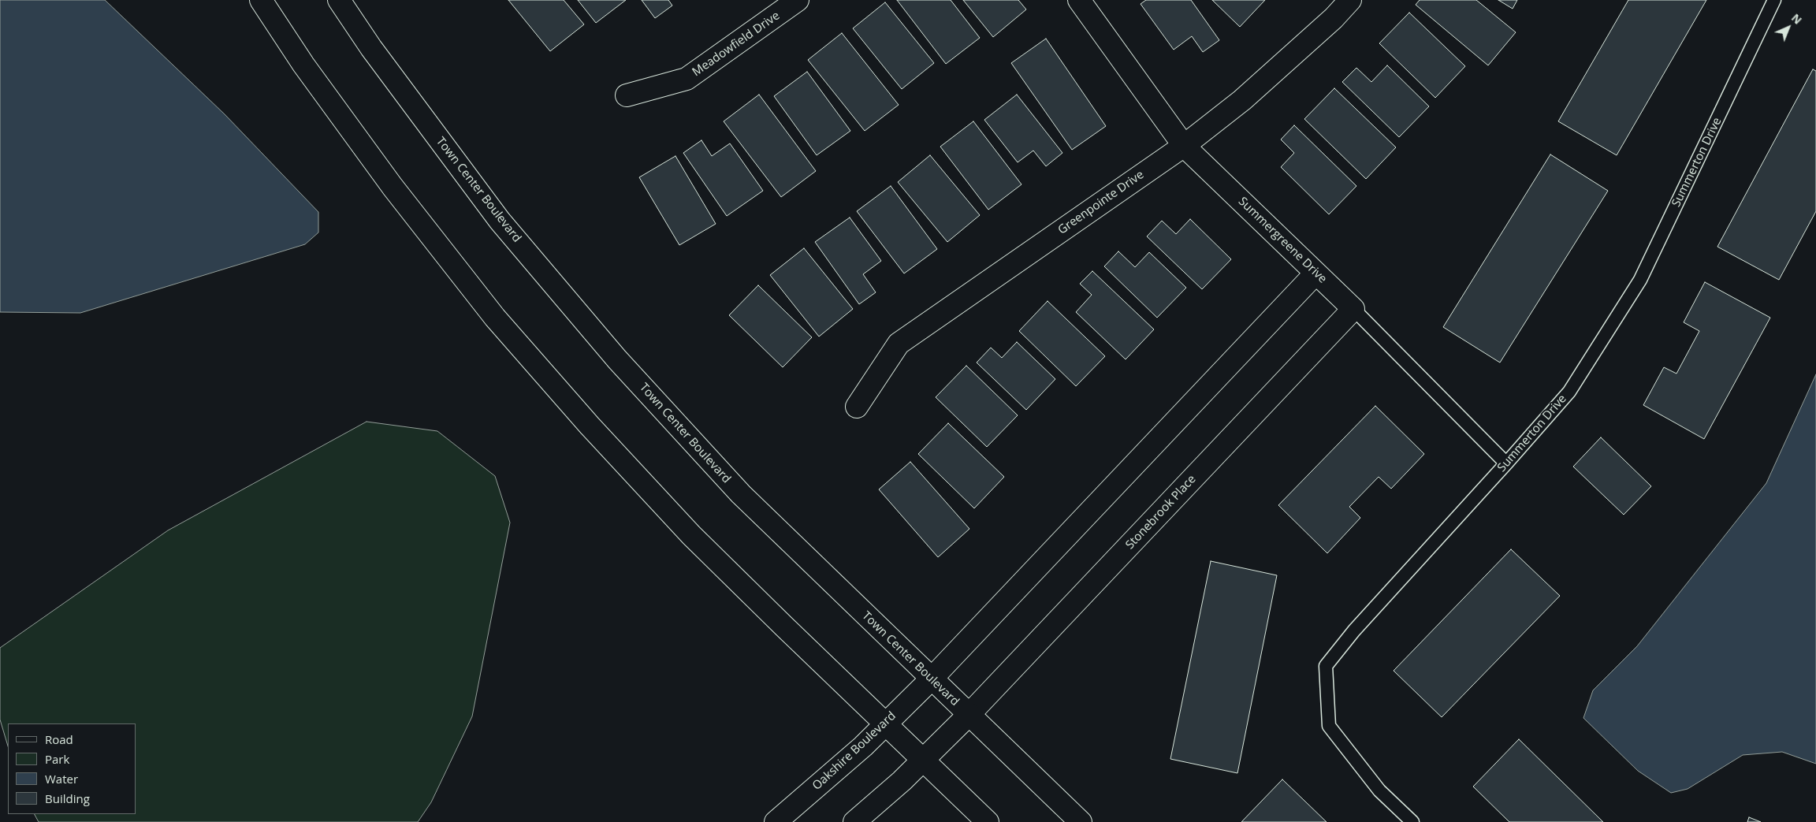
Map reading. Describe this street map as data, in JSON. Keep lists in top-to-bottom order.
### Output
{
  "streets": {
    "street": [
      "Meadowfield Drive",
      "Town Center Boulevard",
      "Greenpointe Drive",
      "Summergreene Drive",
      "Stonebrook Place",
      "Oakshire Boulevard"
    ],
    "lane": ["Summerton Drive"]
  },
  "crossings": [
    ["Summerton Drive", "Summergreene Drive"],
    ["Town Center Boulevard", "Stonebrook Place"],
    ["Town Center Boulevard", "Oakshire Boulevard"],
    ["Greenpointe Drive", "Summergreene Drive"],
    ["Summergreene Drive", "Stonebrook Place"]
  ],
  "legend": [
    "Road",
    "Park",
    "Water",
    "Building"
  ],
  "north": "top right"
}
